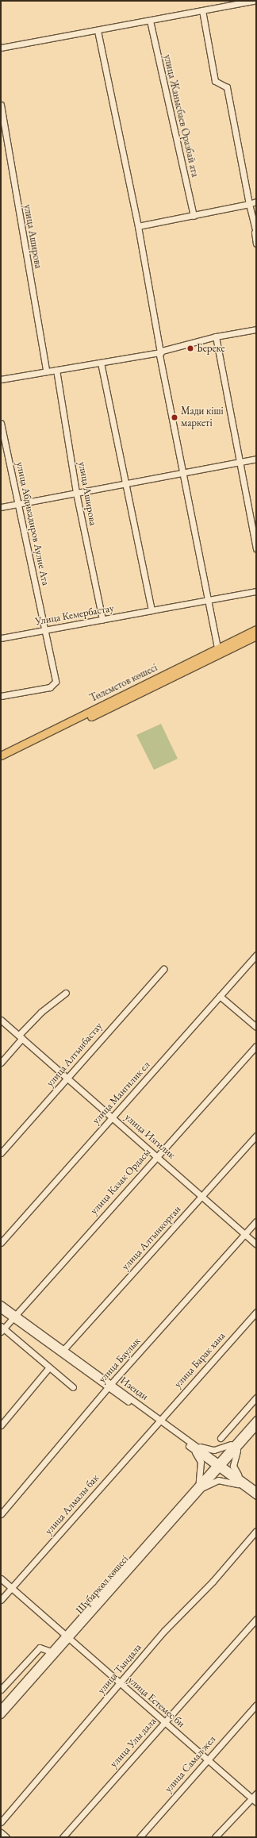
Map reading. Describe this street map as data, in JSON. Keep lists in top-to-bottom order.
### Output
{
  "streets": {
    "main road": ["Төлеметов көшесі"],
    "street": [
      "улица Жанысбаев Оразбай ата",
      "улица Аширова",
      "улица Абдикадиров Аулие Ата",
      "Улица Кемербастау",
      "улица Алтынбастау",
      "улица Мангилик ел",
      "улица Изгилик",
      "улица Казак Ордасы",
      "улица Алтынкорган",
      "улица Баулык",
      "улица Барак хана",
      "Изенди",
      "улица Алмалы бак",
      "Шұбаркөл көшесі",
      "улица Тындала",
      "улица Естемес би",
      "улица Улы дала",
      "улица Самал жел"
    ]
  },
  "crossings": [
    ["улица Аширова", "Улица Кемербастау"],
    ["улица Абдикадиров Аулие Ата", "Улица Кемербастау"],
    ["улица Алтынбастау", "улица Изгилик"],
    ["улица Мангилик ел", "улица Изгилик"],
    ["улица Изгилик", "улица Казак Ордасы"],
    ["улица Изгилик", "улица Алтынкорган"],
    ["улица Изгилик", "улица Баулык"],
    ["улица Казак Ордасы", "Изенди"],
    ["улица Алтынкорган", "Изенди"],
    ["улица Баулык", "Изенди"],
    ["улица Барак хана", "Изенди"],
    ["улица Барак хана", "улица Алмалы бак"],
    ["Изенди", "улица Алмалы бак"],
    ["Изенди", "Шұбаркөл көшесі"],
    ["улица Алмалы бак", "улица Естемес би"],
    ["Шұбаркөл көшесі", "улица Естемес би"],
    ["улица Тындала", "улица Естемес би"],
    ["улица Естемес би", "улица Улы дала"],
    ["улица Естемес би", "улица Самал жел"]
  ],
  "places": ["Береке", "Мади кіші маркеті"]
}
